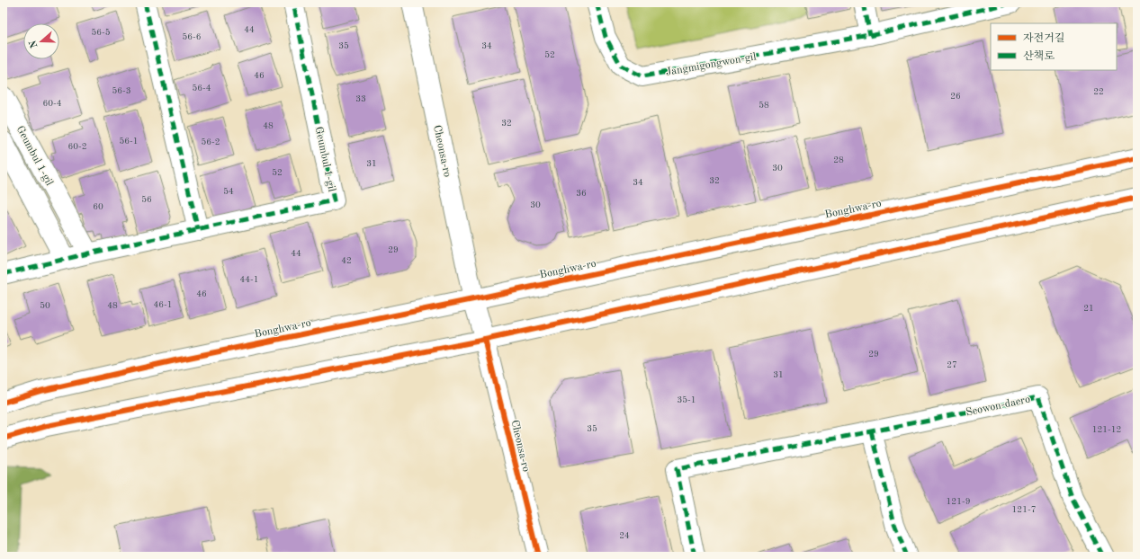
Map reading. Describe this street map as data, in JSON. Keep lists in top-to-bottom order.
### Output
{
  "streets": {
    "street": [
      "Jangmigongwon-gil",
      "Cheonsa-ro",
      "Geumbul 1-gil",
      "Bonghwa-ro",
      "Seowon-daero"
    ]
  },
  "crossings": [
    ["Cheonsa-ro", "Bonghwa-ro"]
  ],
  "house_numbers": [
    "44",
    "56-5",
    "56-6",
    "35",
    "34",
    "52",
    "46",
    "56-4",
    "56-3",
    "22",
    "26",
    "33",
    "60-4",
    "58",
    "32",
    "48",
    "56-1",
    "56-2",
    "60-2",
    "28",
    "31",
    "30",
    "52",
    "32",
    "34",
    "54",
    "36",
    "56",
    "30",
    "60",
    "29",
    "44",
    "42",
    "44-1",
    "46",
    "46-1",
    "50",
    "48",
    "21",
    "29",
    "27",
    "31",
    "35-1",
    "35",
    "121-12",
    "121-9",
    "121-7",
    "24"
  ],
  "legend": ["자전거길", "산책로"],
  "north": "left"
}
